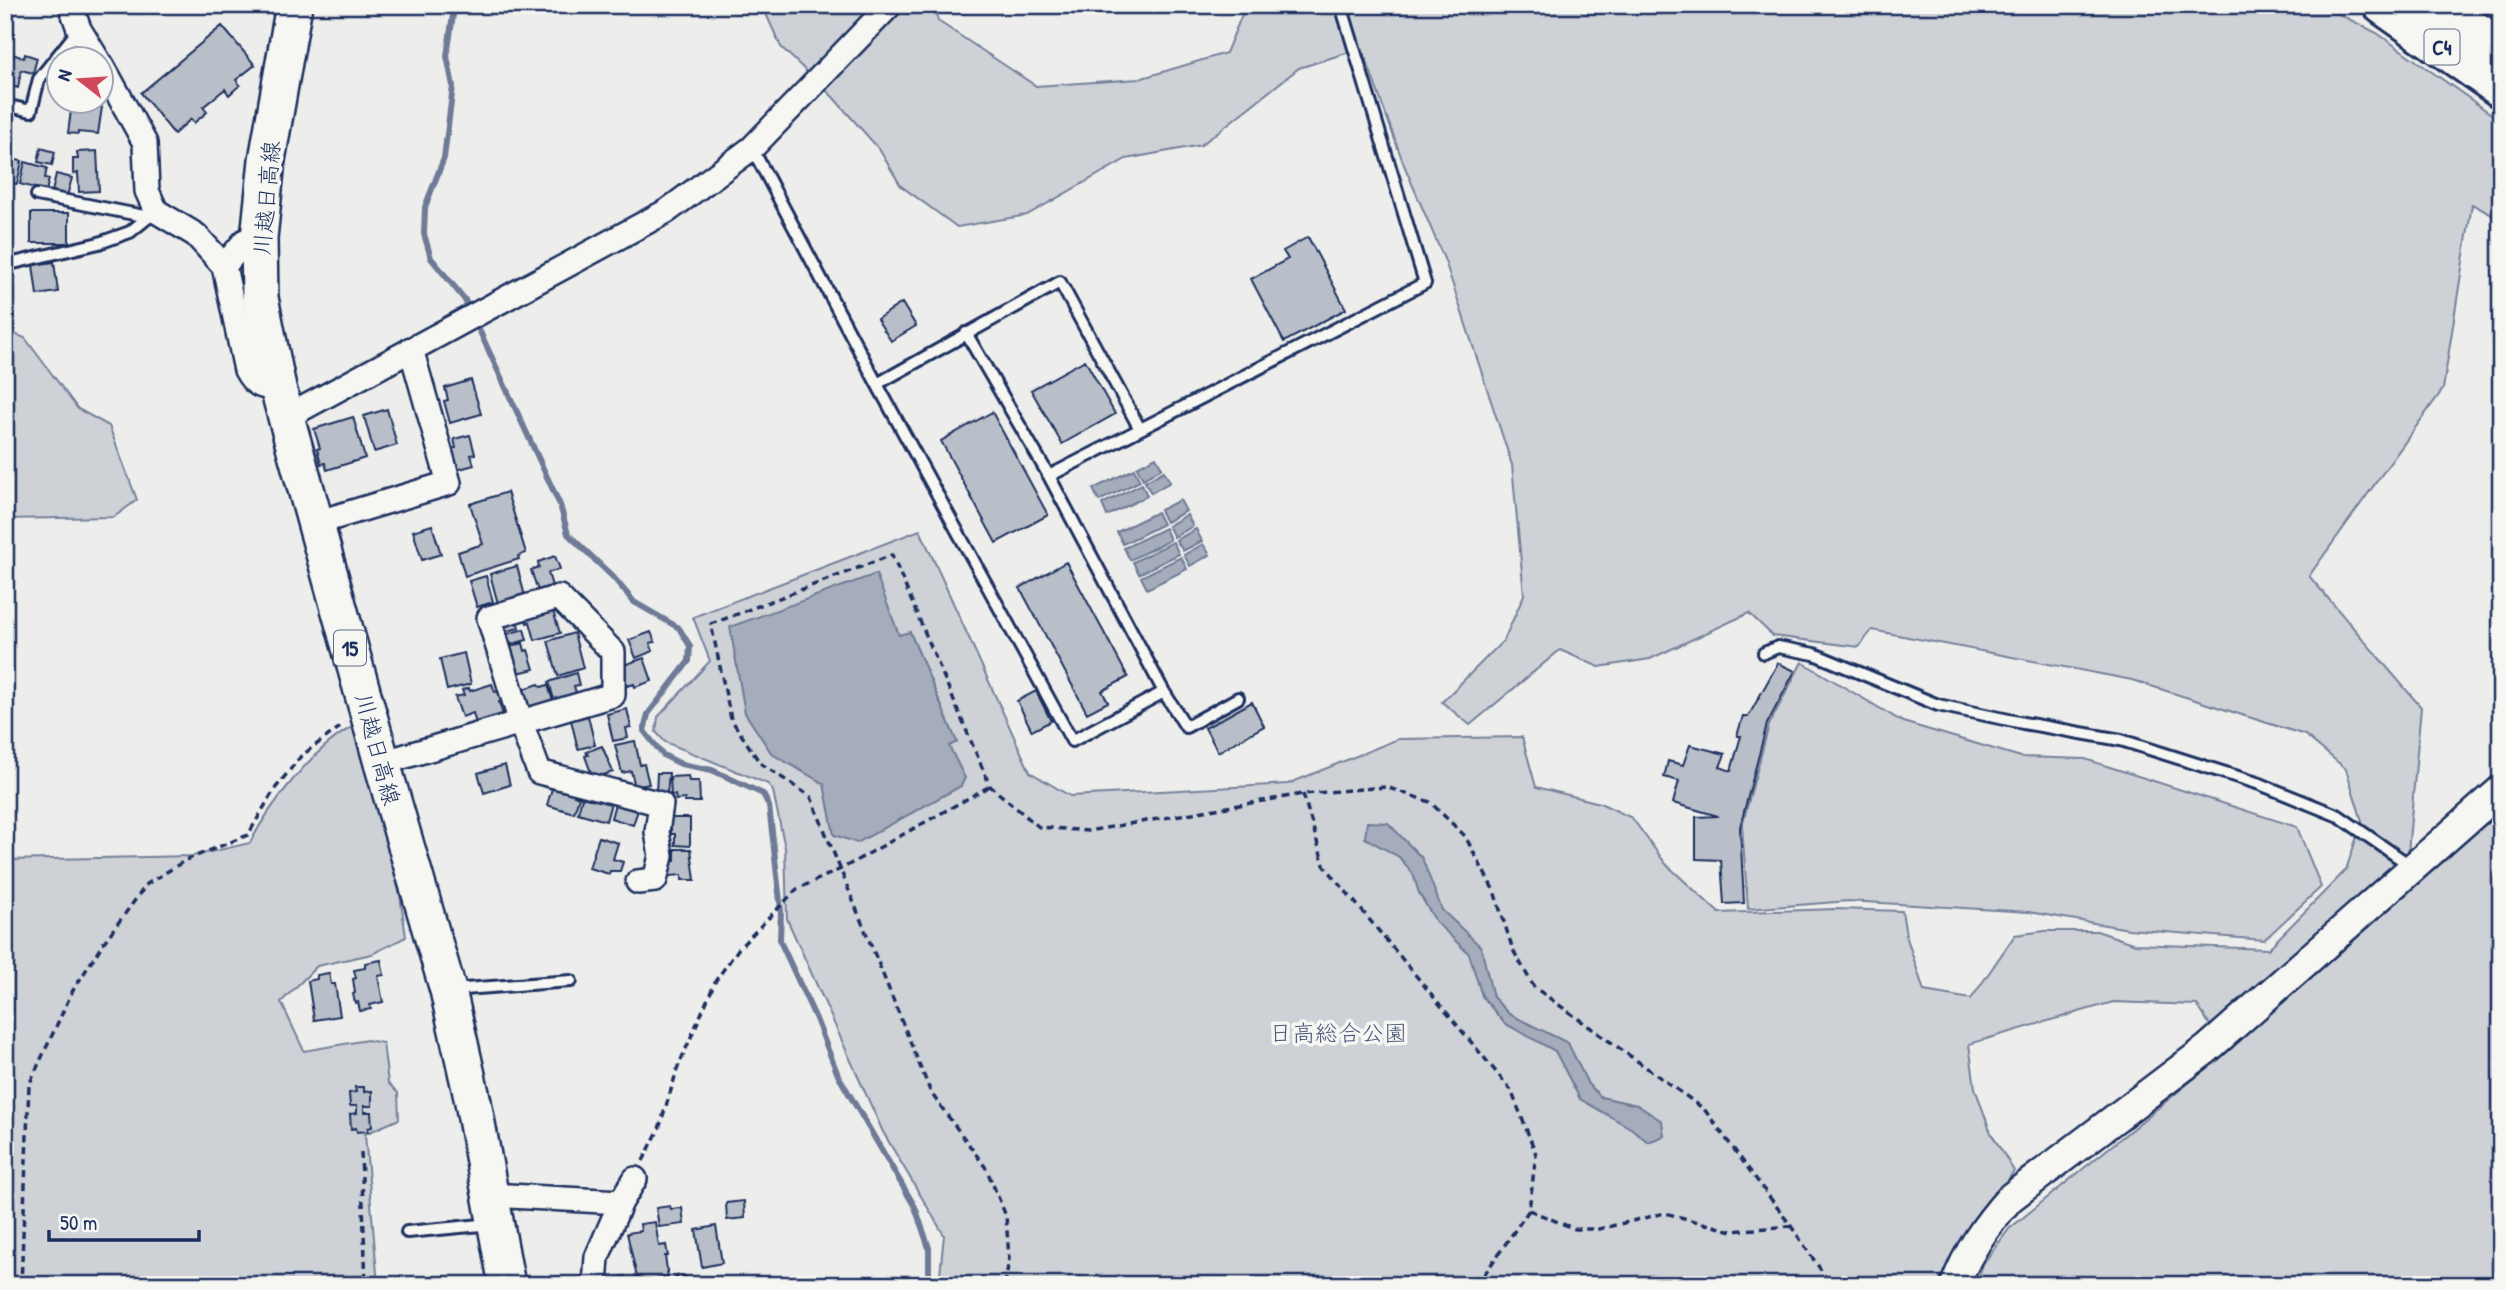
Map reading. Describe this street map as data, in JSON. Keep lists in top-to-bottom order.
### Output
{
  "streets": {
    "highway": ["C4"],
    "main road": ["川越日高線", "15"]
  },
  "parks": ["日高総合公園"],
  "scale_bar": "50 m",
  "north": "left"
}
